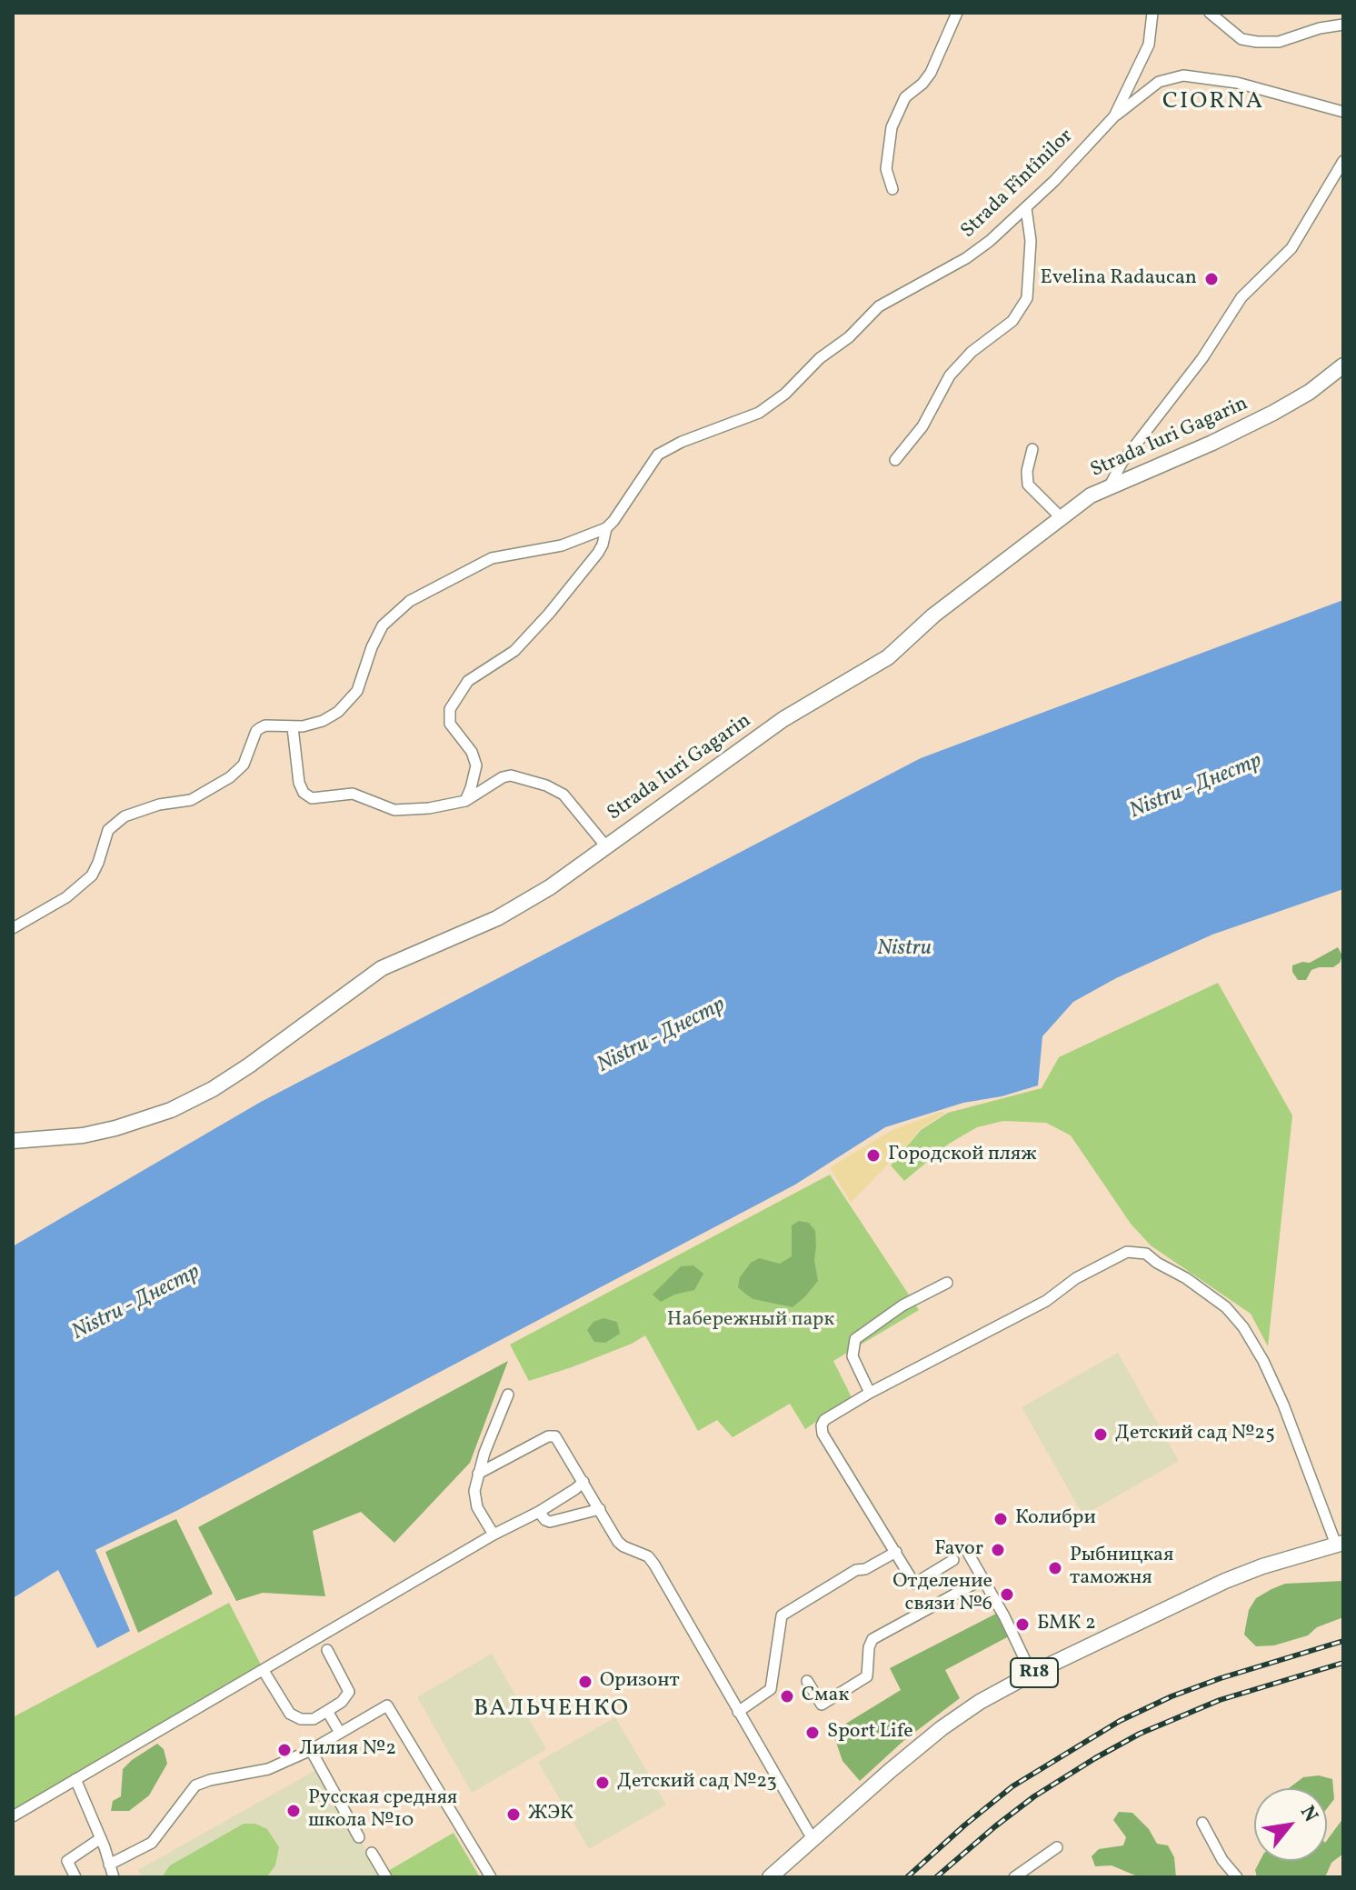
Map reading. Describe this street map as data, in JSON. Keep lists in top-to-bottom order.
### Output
{
  "streets": {
    "main road": ["Strada Iuri Gagarin", "R18"],
    "street": ["Strada Fîntînilor"]
  },
  "districts": ["CIORNA", "ВАЛЬЧЕНКО"],
  "water": ["Nistru - Днестр", "Nistru"],
  "parks": ["Набережный парк"],
  "places": [
    "Evelina Radaucan",
    "Городской пляж",
    "Детский сад №25",
    "Колибри",
    "Favor",
    "Рыбницкая таможня",
    "Отделение связи №6",
    "БМК 2",
    "Оризонт",
    "Смак",
    "Sport Life",
    "Лилия №2",
    "Детский сад №23",
    "Русская средняя школа №10",
    "ЖЭК"
  ],
  "north": "top right"
}
